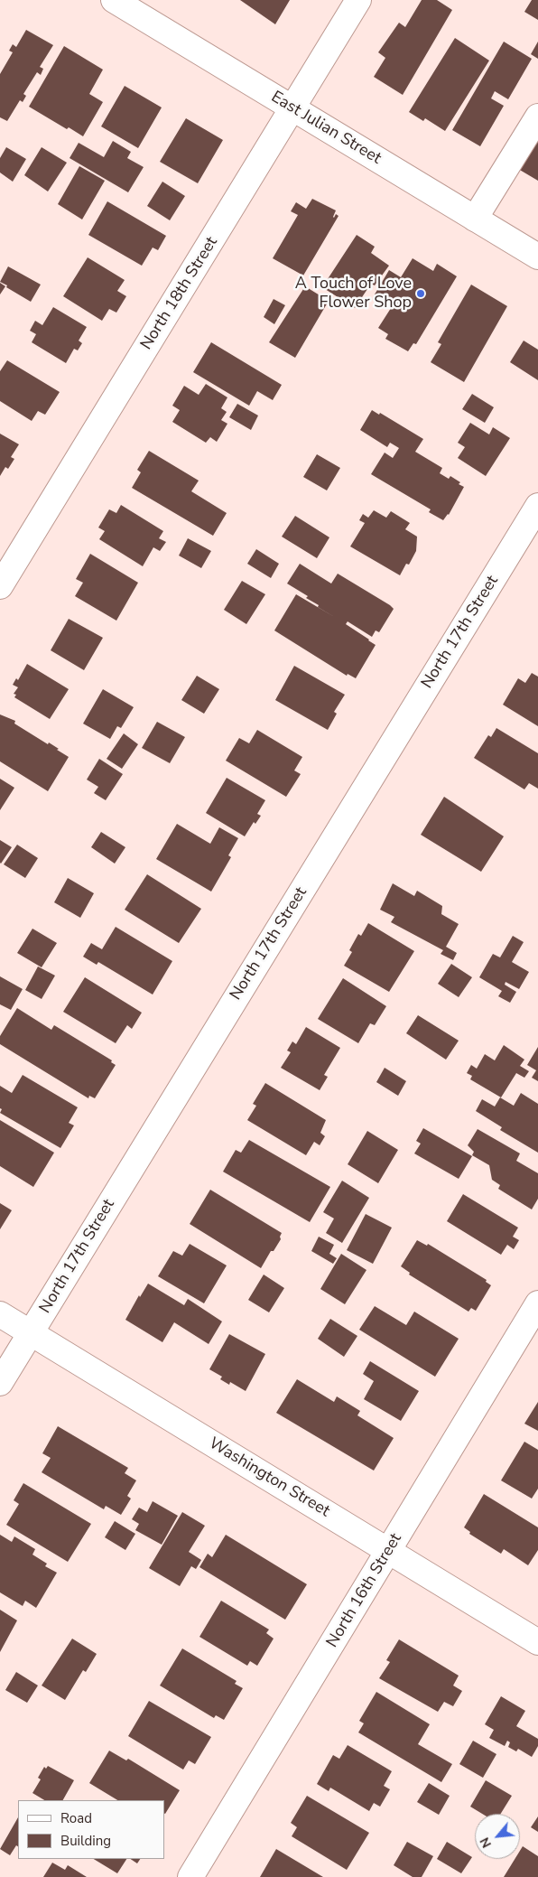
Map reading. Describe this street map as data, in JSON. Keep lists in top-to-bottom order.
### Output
{
  "streets": {
    "street": [
      "East Julian Street",
      "North 18th Street",
      "North 17th Street",
      "Washington Street",
      "North 16th Street"
    ]
  },
  "crossings": [
    ["East Julian Street", "North 18th Street"],
    ["North 17th Street", "Washington Street"],
    ["Washington Street", "North 16th Street"]
  ],
  "places": ["A Touch of Love Flower Shop"],
  "legend": ["Road", "Building"],
  "north": "bottom left"
}
